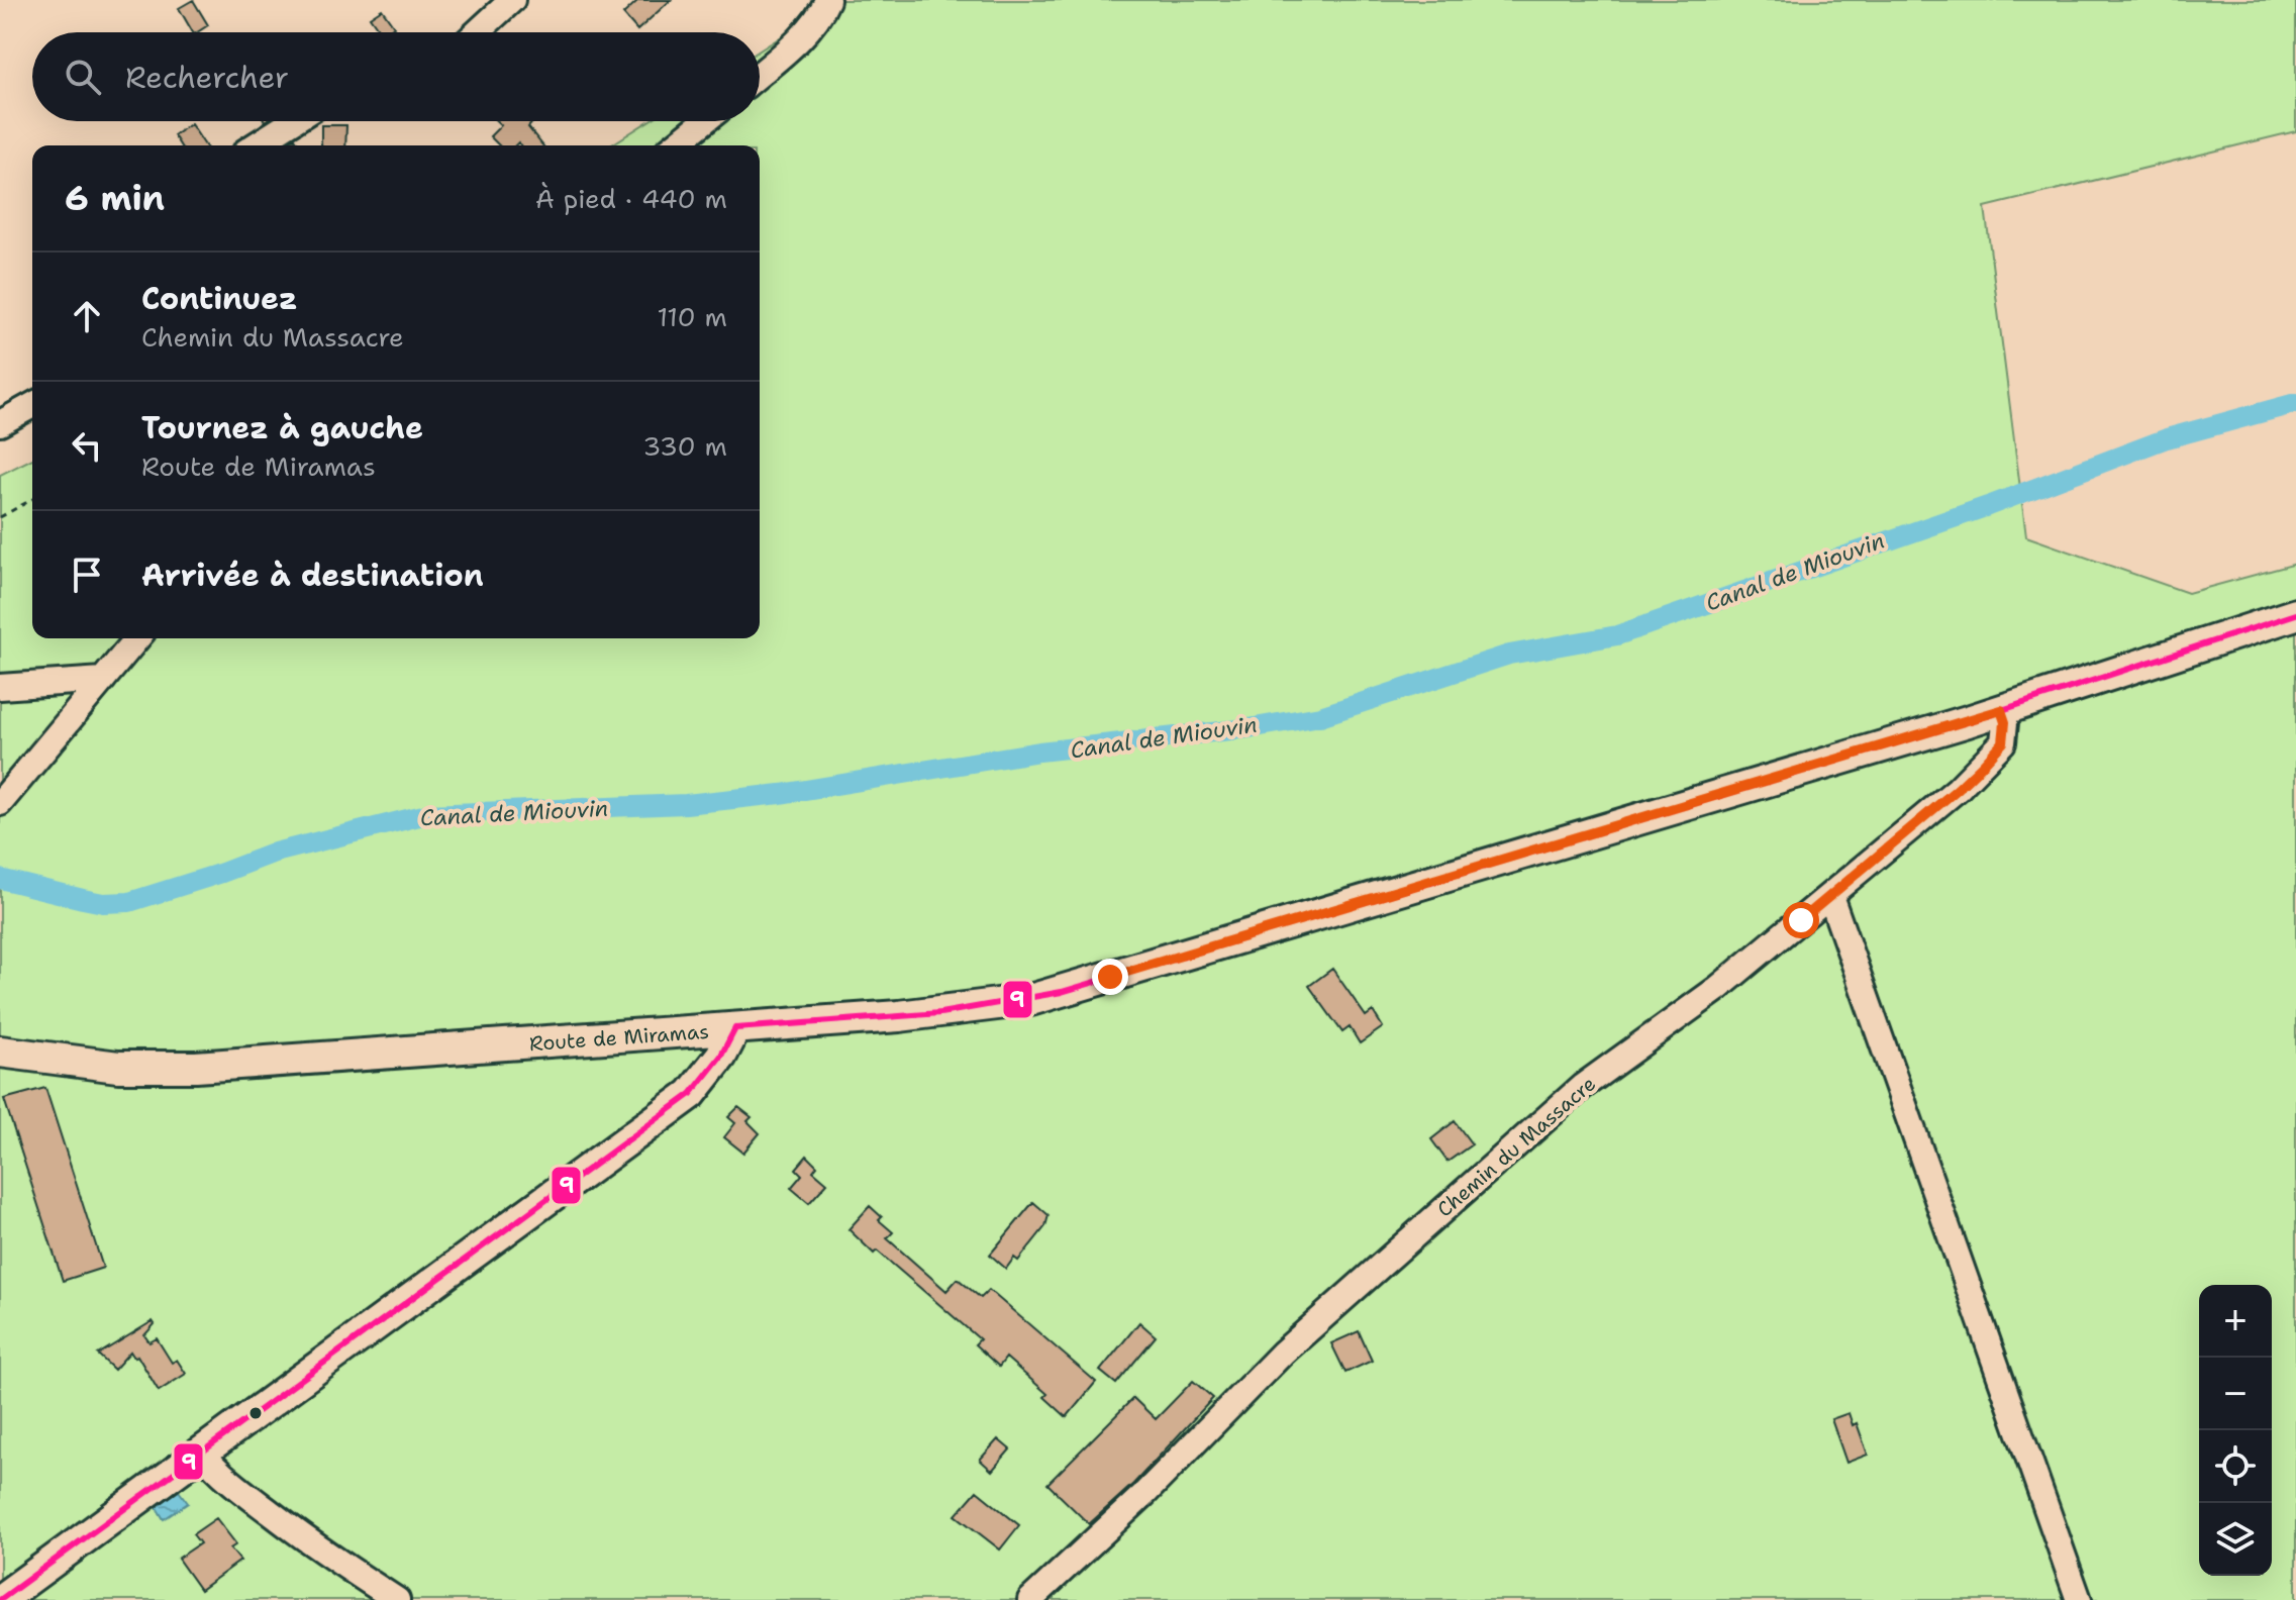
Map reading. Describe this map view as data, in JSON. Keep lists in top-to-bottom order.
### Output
{
  "streets": {
    "main road": ["Route de Miramas"],
    "street": ["Chemin du Massacre"]
  },
  "crossings": [
    ["Route de Miramas", "Chemin du Massacre"]
  ],
  "water": ["Canal de Miouvin"],
  "lines": ["transit line 9"],
  "page": {
    "search": "Rechercher",
    "heading": ["6 min", "À pied · 440 m"],
    "list": [
      ["Continuez", "Chemin du Massacre", "110 m"],
      ["Tournez à gauche", "Route de Miramas", "330 m"],
      "Arrivée à destination"
    ],
    "map_buttons": ["+", "−"]
  }
}
